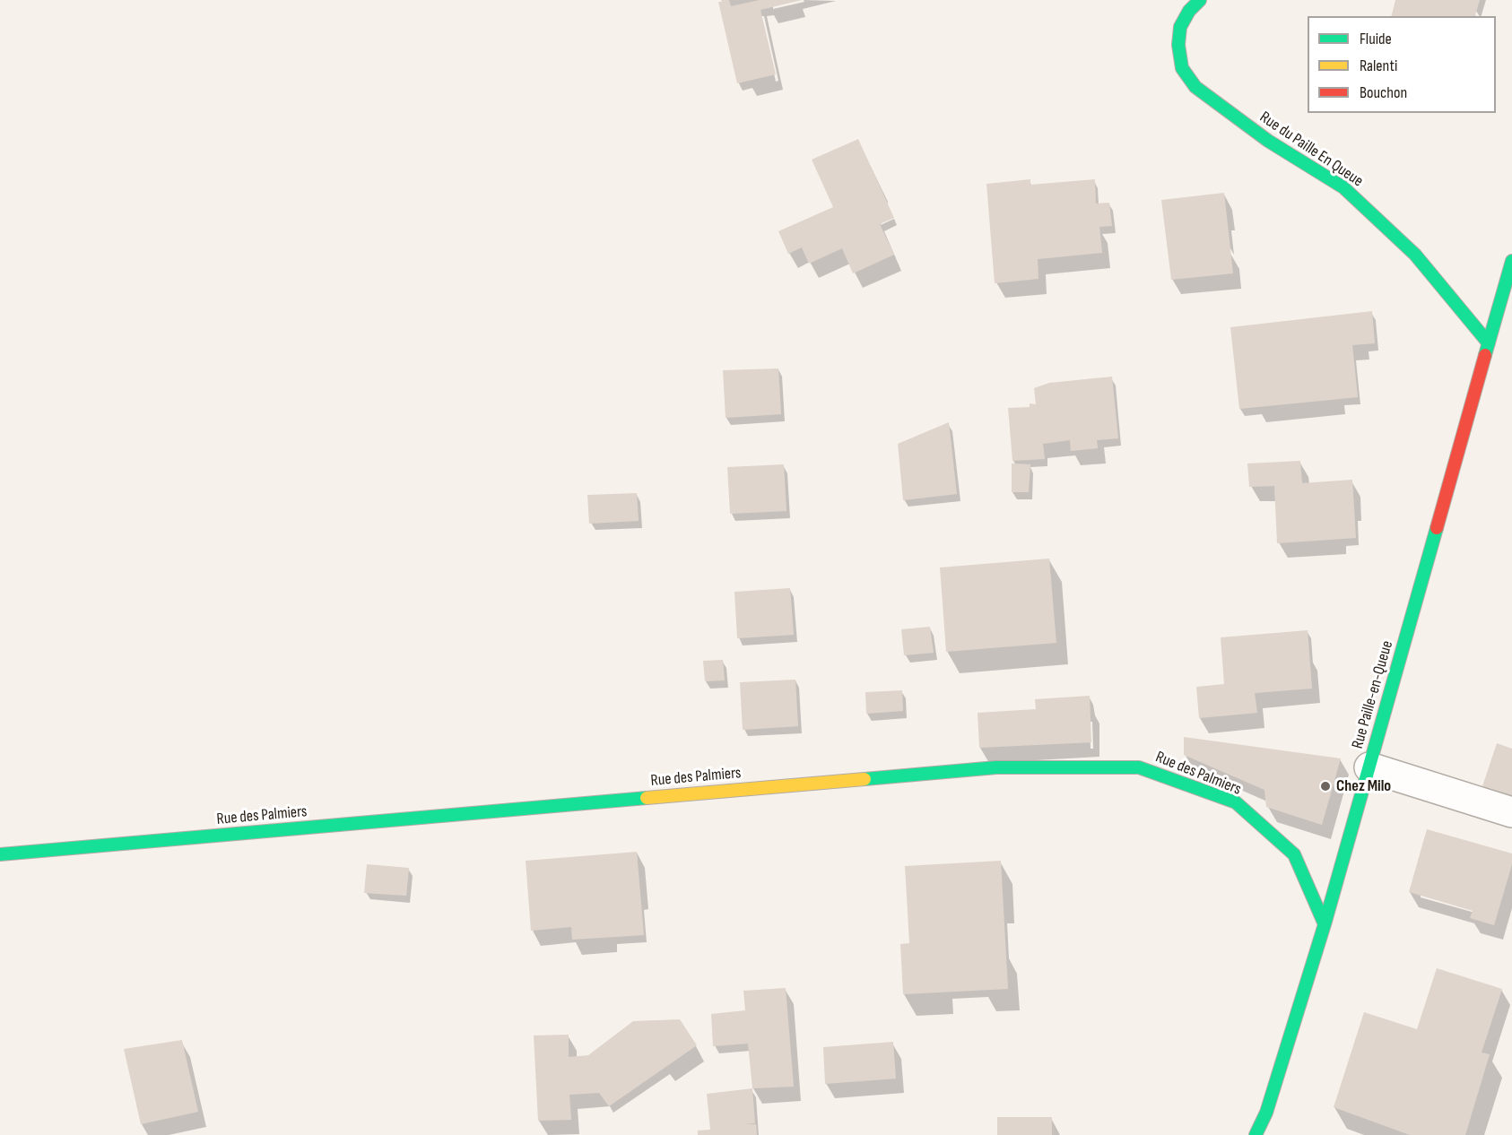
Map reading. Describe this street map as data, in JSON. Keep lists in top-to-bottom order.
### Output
{
  "streets": {
    "street": ["Rue du Paille En Queue", "Rue Paille-en-Queue", "Rue des Palmiers"]
  },
  "crossings": [
    ["Rue du Paille En Queue", "Rue Paille-en-Queue"],
    ["Rue Paille-en-Queue", "Rue des Palmiers"]
  ],
  "places": ["Chez Milo"],
  "legend": ["Fluide", "Ralenti", "Bouchon"]
}
